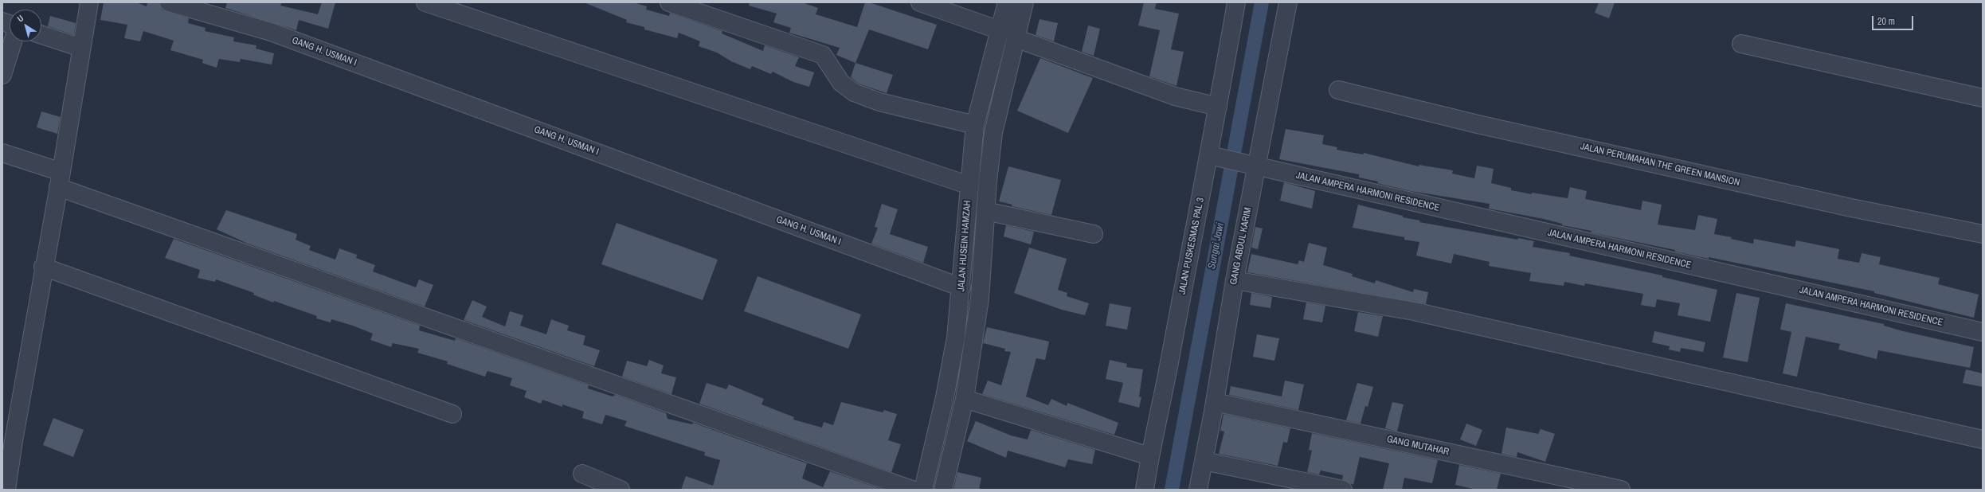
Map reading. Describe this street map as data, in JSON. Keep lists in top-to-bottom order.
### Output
{
  "streets": {
    "street": [
      "GANG H. USMAN I",
      "JALAN PERUMAHAN THE GREEN MANSION",
      "JALAN AMPERA HARMONI RESIDENCE",
      "JALAN HUSEIN HAMZAH",
      "JALAN PUSKESMAS PAL 3",
      "GANG ABDUL KARIM",
      "GANG MUTAHAR"
    ]
  },
  "crossings": [
    ["GANG H. USMAN I", "JALAN HUSEIN HAMZAH"],
    ["JALAN AMPERA HARMONI RESIDENCE", "JALAN PUSKESMAS PAL 3"],
    ["JALAN AMPERA HARMONI RESIDENCE", "GANG ABDUL KARIM"],
    ["GANG ABDUL KARIM", "GANG MUTAHAR"]
  ],
  "water": ["Sungai Jawi"],
  "scale_bar": "20 m",
  "north": "top left"
}
